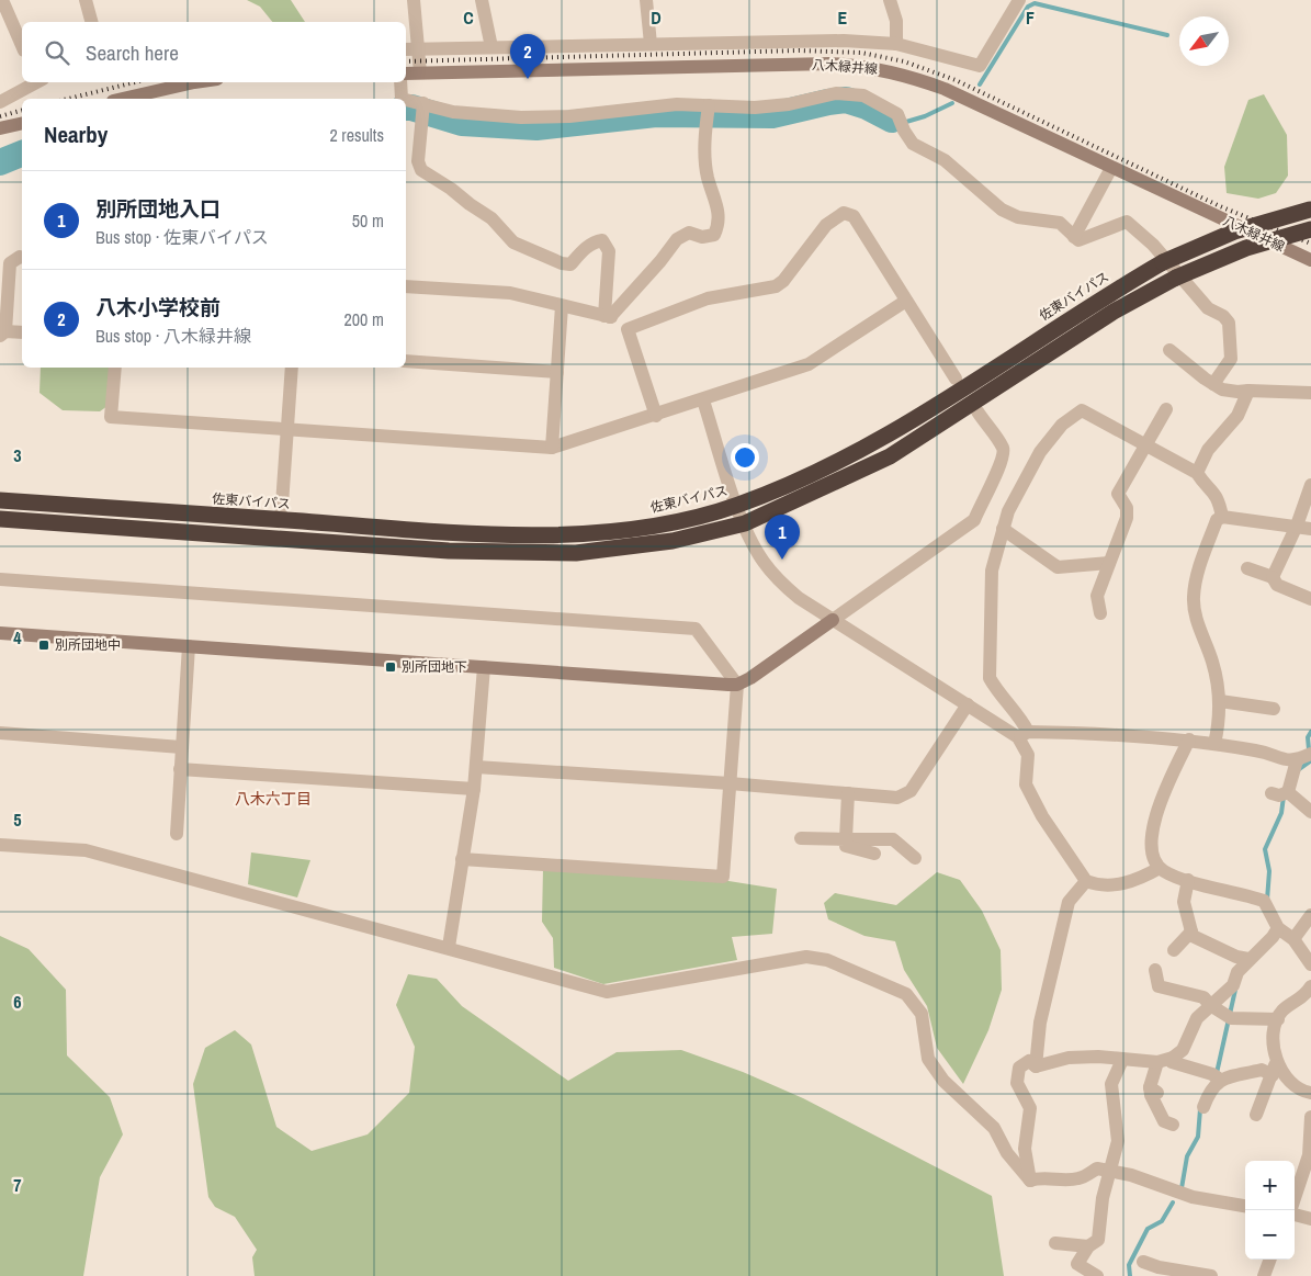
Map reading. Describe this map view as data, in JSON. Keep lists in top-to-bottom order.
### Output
{
  "streets": {
    "highway": ["佐東バイパス"],
    "main road": ["八木緑井線"]
  },
  "districts": ["八木六丁目"],
  "places": {
    "transit": ["別所団地中", "別所団地下"]
  },
  "north": "bottom left",
  "page": {
    "search": "Search here",
    "pins": ["2", "1"],
    "heading": ["Nearby", "2 results"],
    "list": [
      {
        "mark": "1",
        "name": "別所団地入口",
        "note": "Bus stop · 佐東バイパス",
        "value": "50 m"
      },
      {
        "mark": "2",
        "name": "八木小学校前",
        "note": "Bus stop · 八木緑井線",
        "value": "200 m"
      }
    ],
    "map_buttons": ["+", "−"]
  },
  "grid": {
    "columns": [
      "C",
      "D",
      "E",
      "F"
    ],
    "rows": [
      "3",
      "4",
      "5",
      "6",
      "7"
    ]
  }
}
